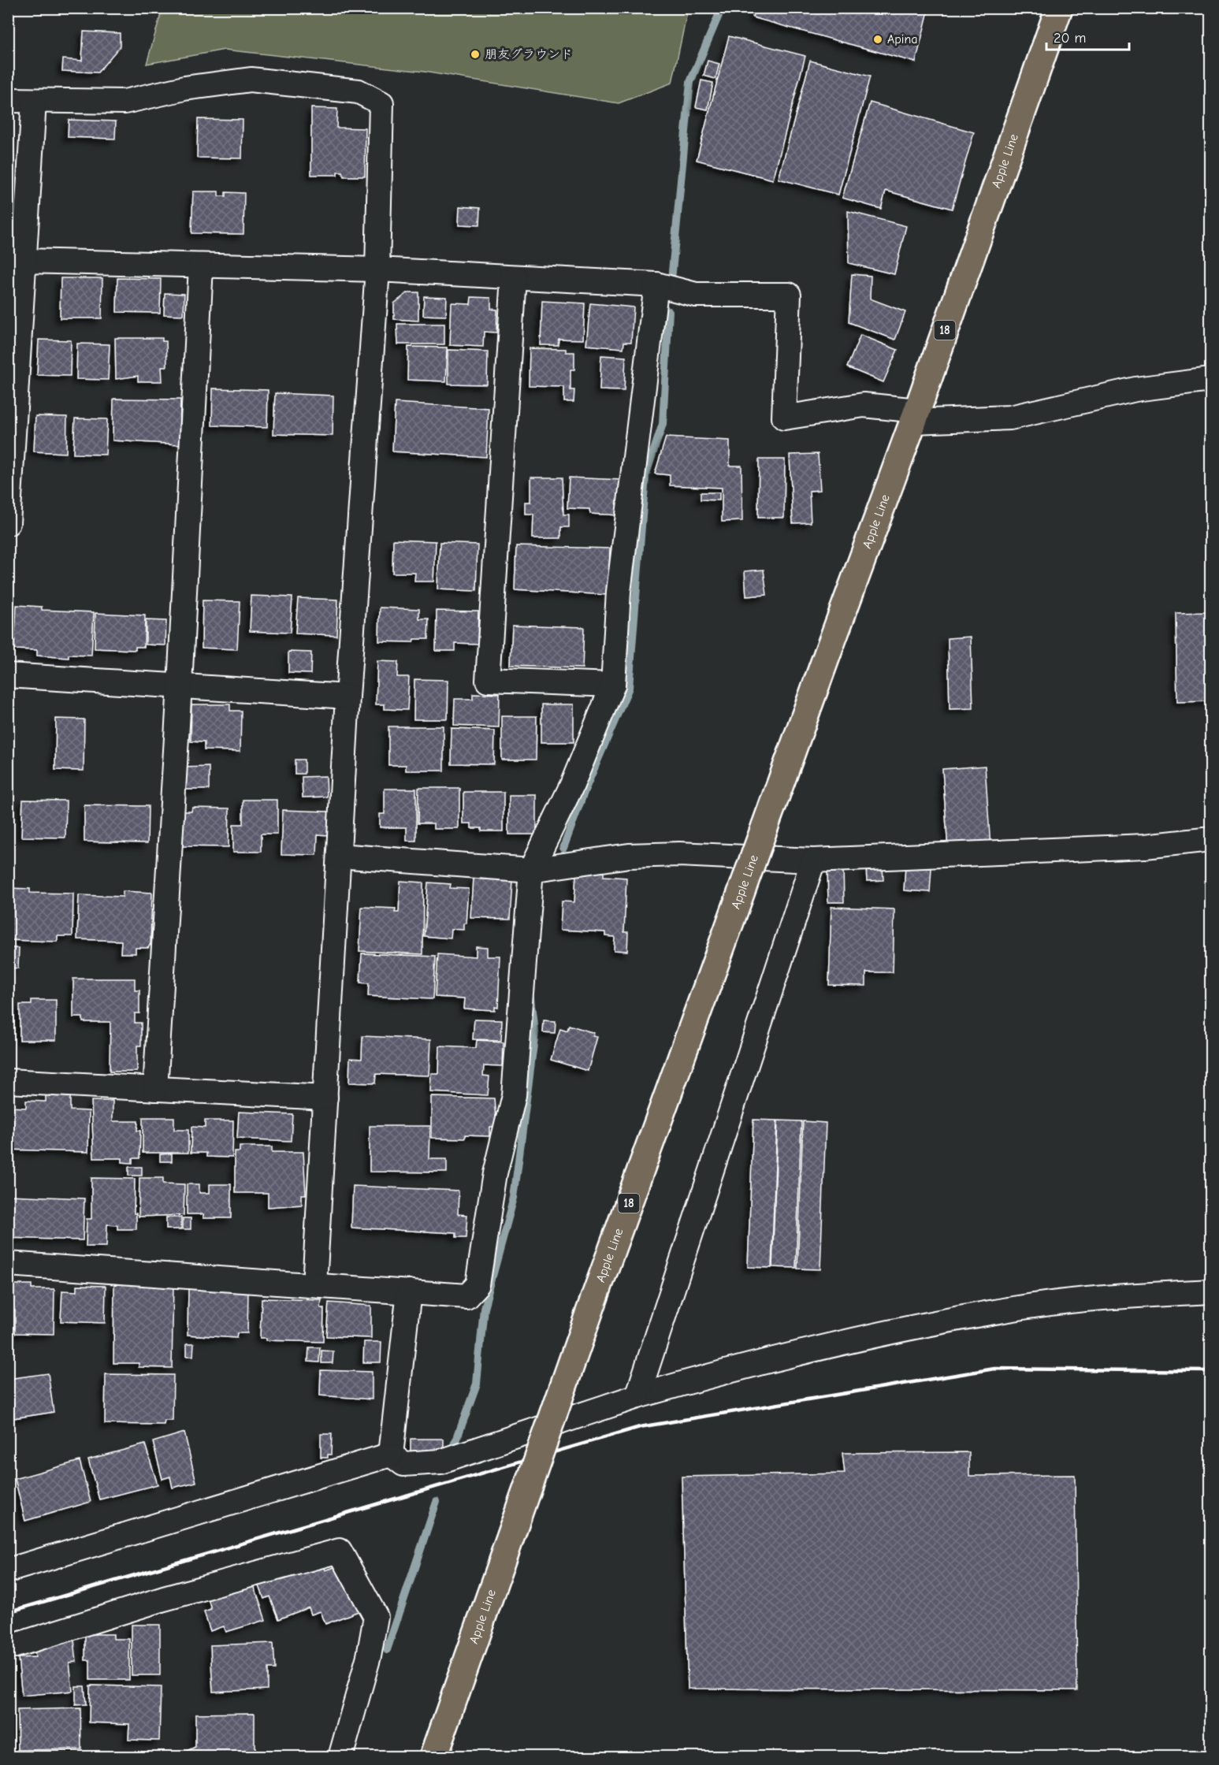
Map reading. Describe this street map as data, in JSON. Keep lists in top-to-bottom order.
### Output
{
  "streets": {
    "highway": ["Apple Line", "18"]
  },
  "places": ["Apina", "朋友グラウンド"],
  "scale_bar": "20 m"
}
